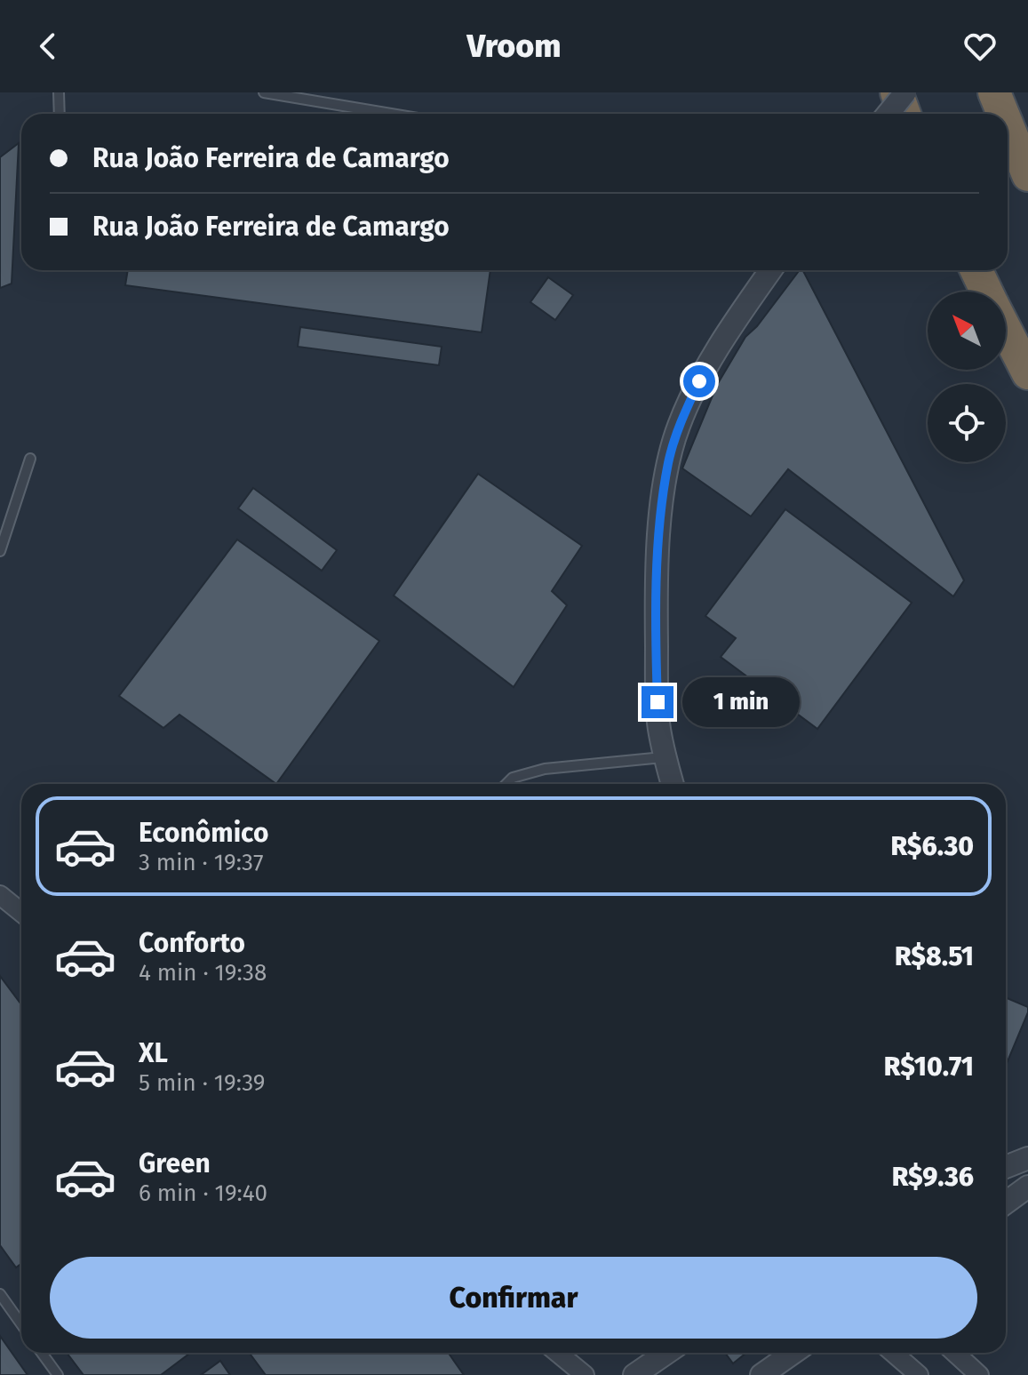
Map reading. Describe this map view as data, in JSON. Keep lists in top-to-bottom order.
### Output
{
  "north": "top left",
  "page": {
    "header": "Vroom",
    "banner": ["Rua João Ferreira de Camargo", "Rua João Ferreira de Camargo"],
    "bubble": "1 min",
    "list": [
      {
        "name": "Econômico",
        "note": "3 min · 19:37",
        "value": "R$6.30"
      },
      {
        "name": "Conforto",
        "note": "4 min · 19:38",
        "value": "R$8.51"
      },
      {
        "name": "XL",
        "note": "5 min · 19:39",
        "value": "R$10.71"
      },
      {
        "name": "Green",
        "note": "6 min · 19:40",
        "value": "R$9.36"
      }
    ],
    "buttons": "Confirmar"
  }
}
